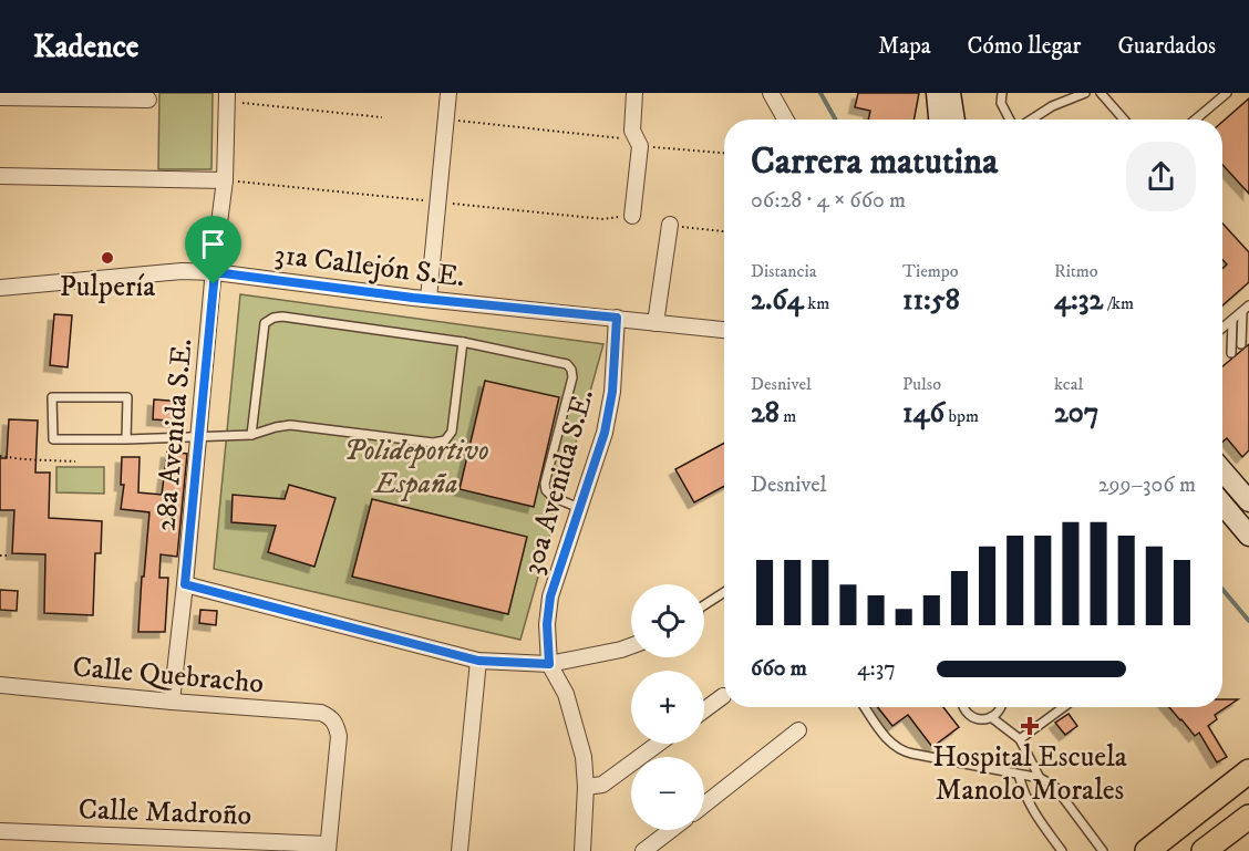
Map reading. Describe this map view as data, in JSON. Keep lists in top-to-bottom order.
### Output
{
  "streets": {
    "street": [
      "31a Callejón S.E.",
      "28a Avenida S.E.",
      "30a Avenida S.E.",
      "Calle Quebracho",
      "Calle Madroño"
    ]
  },
  "crossings": [
    ["31a Callejón S.E.", "28a Avenida S.E."],
    ["31a Callejón S.E.", "30a Avenida S.E."],
    ["28a Avenida S.E.", "Calle Quebracho"],
    ["Calle Quebracho", "Calle Madroño"]
  ],
  "parks": ["Polideportivo España"],
  "places": {
    "other": ["Pulpería"],
    "health": ["Hospital Escuela Manolo Morales"]
  },
  "page": {
    "header": "Kadence",
    "nav": ["Mapa", "Cómo llegar", "Guardados"],
    "heading": ["Carrera matutina", "06:28 · 4 × 660 m"],
    "stats": [
      ["Distancia", "2.64 km"],
      ["Tiempo", "11:58"],
      ["Ritmo", "4:32 /km"],
      ["Desnivel", "28 m"],
      ["Pulso", "146 bpm"],
      ["kcal", "207"]
    ],
    "chart": ["Desnivel", "299–306 m"],
    "map_buttons": ["+", "−"],
    "list": [
      {
        "name": "660 m",
        "note": "4:37"
      }
    ]
  }
}
